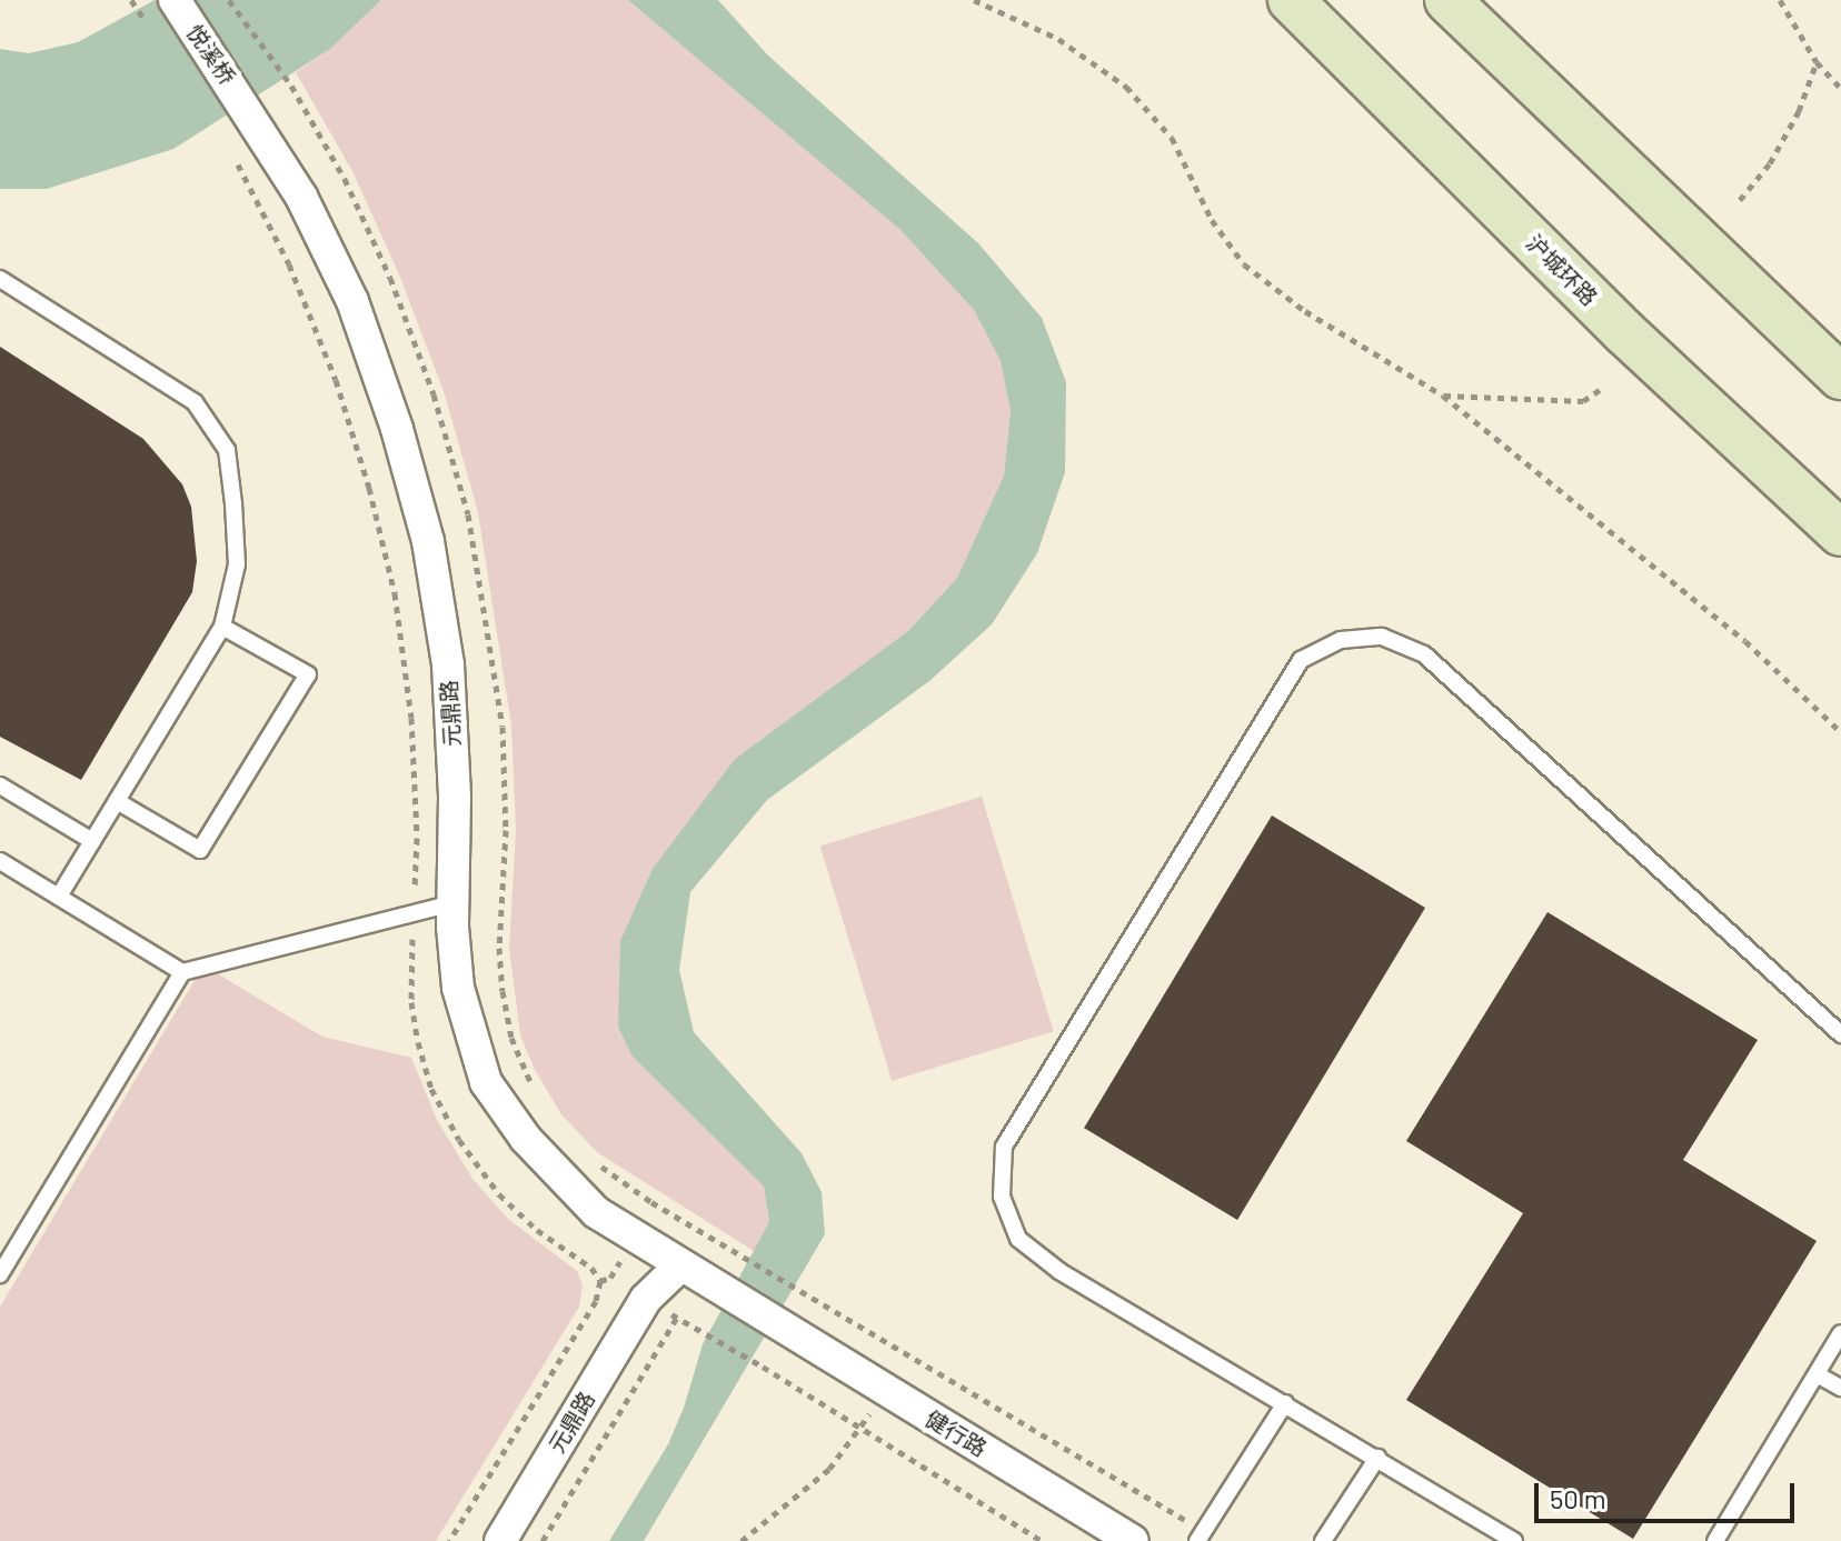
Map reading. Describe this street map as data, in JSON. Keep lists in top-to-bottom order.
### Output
{
  "streets": {
    "main road": ["沪城环路"],
    "street": ["悦溪桥", "元鼎路", "健行路"]
  },
  "crossings": [
    ["悦溪桥", "元鼎路"],
    ["元鼎路", "健行路"]
  ],
  "scale_bar": "50 m"
}
